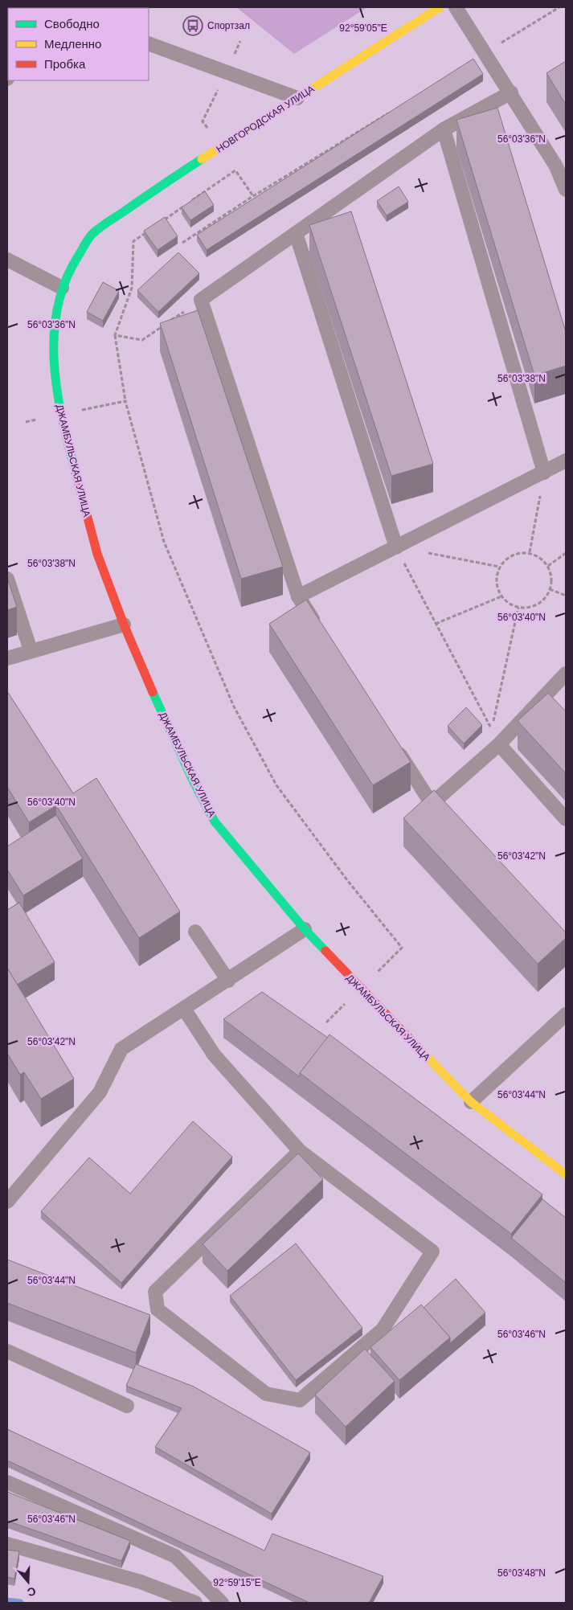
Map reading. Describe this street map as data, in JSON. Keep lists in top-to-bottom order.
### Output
{
  "streets": {
    "street": ["НОВГОРОДСКАЯ УЛИЦА", "ДЖАМБУЛЬСКАЯ УЛИЦА"]
  },
  "crossings": [
    ["НОВГОРОДСКАЯ УЛИЦА", "ДЖАМБУЛЬСКАЯ УЛИЦА"]
  ],
  "places": {
    "bus stop": ["Спортзал"]
  },
  "legend": ["Свободно", "Медленно", "Пробка"],
  "north": "bottom",
  "coordinates": [
    "92°59'05\"E",
    "56°03'36\"N",
    "56°03'38\"N",
    "56°03'40\"N",
    "56°03'42\"N",
    "56°03'44\"N",
    "56°03'46\"N",
    "56°03'48\"N",
    "92°59'15\"E"
  ]
}
